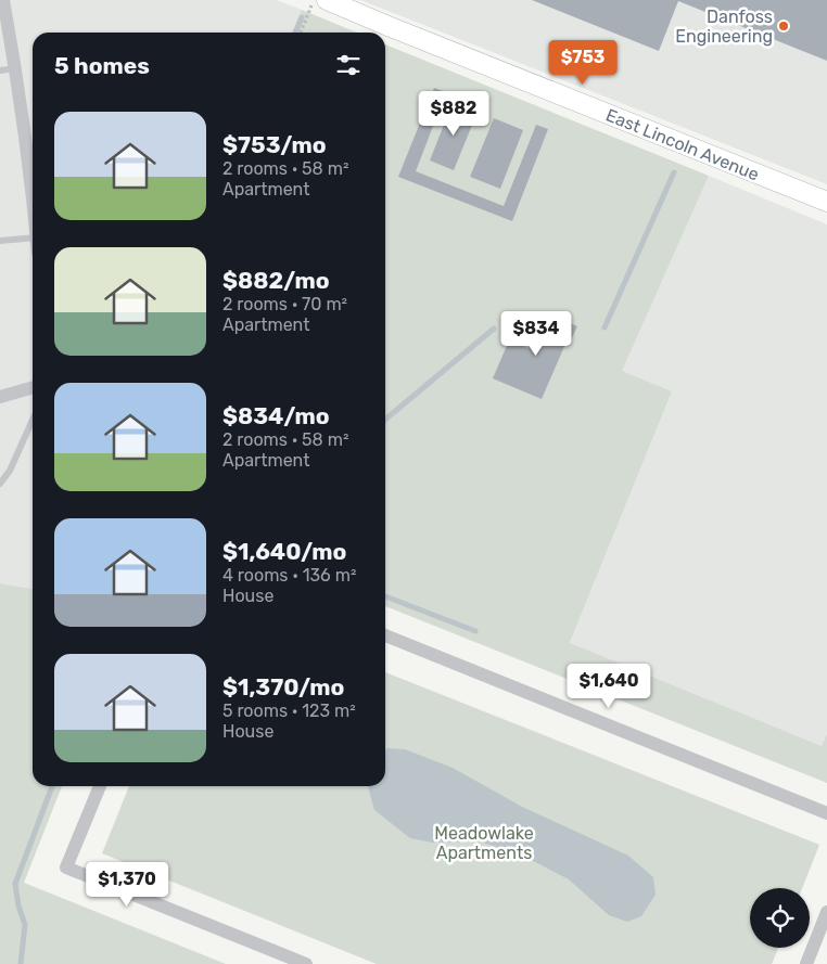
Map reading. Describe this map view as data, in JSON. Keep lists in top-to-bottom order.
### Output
{
  "streets": {
    "street": ["East Lincoln Avenue"]
  },
  "parks": ["Meadowlake Apartments"],
  "places": ["Danfoss Engineering"],
  "page": {
    "heading": "5 homes",
    "price": [
      "$753",
      "$882",
      "$834",
      "$1,640",
      "$1,370"
    ],
    "list": [
      {
        "name": "$753/mo",
        "note": "2 rooms · 58 m² · Apartment"
      },
      {
        "name": "$882/mo",
        "note": "2 rooms · 70 m² · Apartment"
      },
      {
        "name": "$834/mo",
        "note": "2 rooms · 58 m² · Apartment"
      },
      {
        "name": "$1,640/mo",
        "note": "4 rooms · 136 m² · House"
      },
      {
        "name": "$1,370/mo",
        "note": "5 rooms · 123 m² · House"
      }
    ]
  }
}
